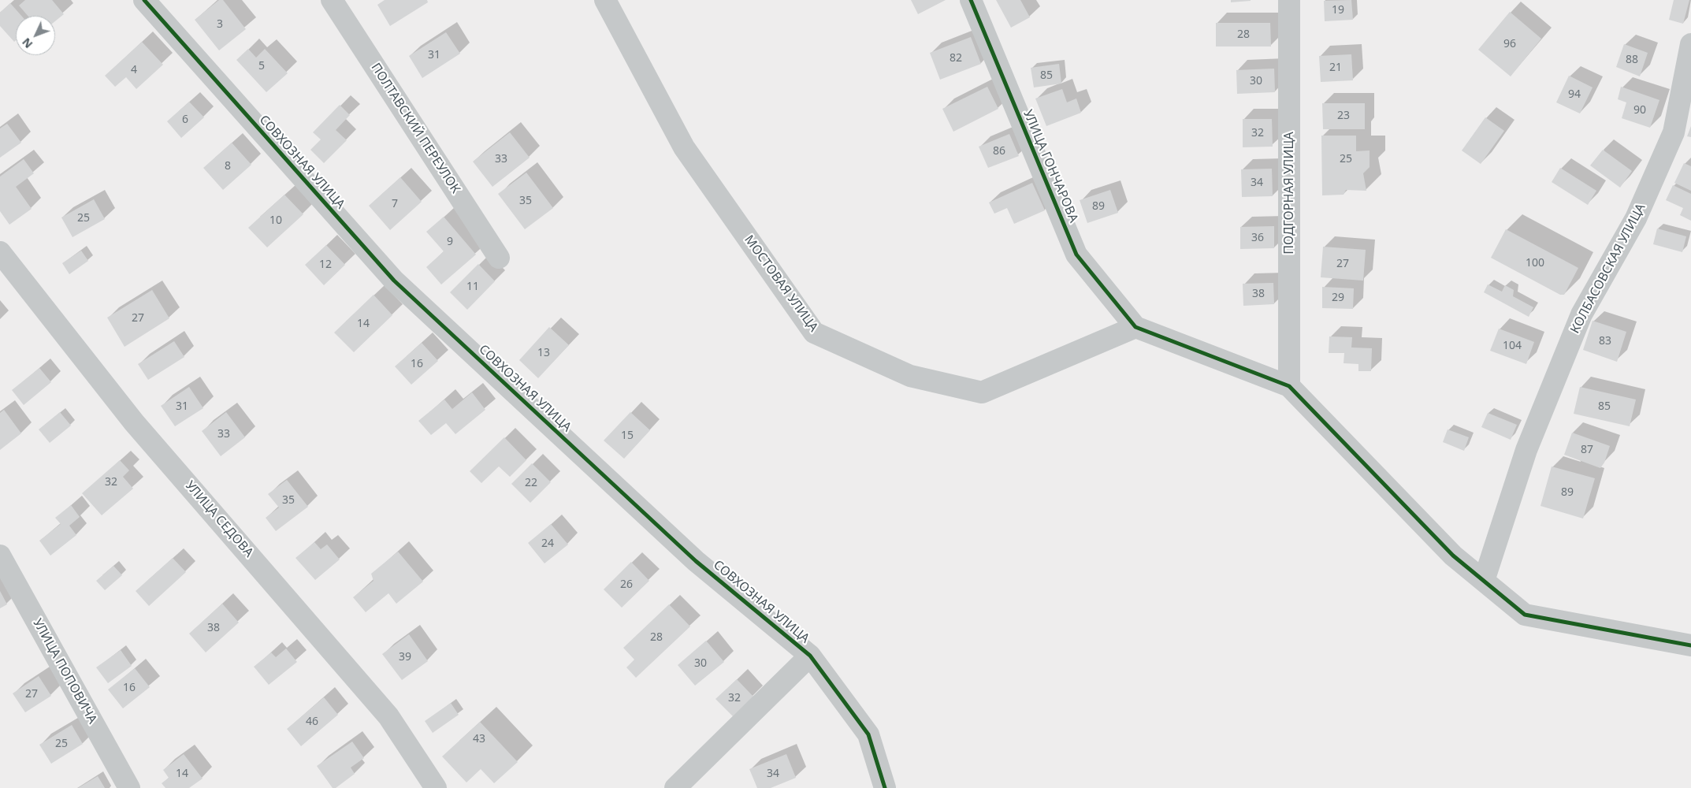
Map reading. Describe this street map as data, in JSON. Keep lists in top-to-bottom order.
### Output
{
  "streets": {
    "street": [
      "ПОЛТАВСКИЙ ПЕРЕУЛОК",
      "СОВХОЗНАЯ УЛИЦА",
      "УЛИЦА ГОНЧАРОВА",
      "ПОДГОРНАЯ УЛИЦА",
      "КОЛБАСОВСКАЯ УЛИЦА",
      "МОСТОВАЯ УЛИЦА",
      "УЛИЦА СЕДОВА",
      "УЛИЦА ПОПОВИЧА"
    ]
  },
  "crossings": [
    ["УЛИЦА ГОНЧАРОВА", "МОСТОВАЯ УЛИЦА"]
  ],
  "house_numbers": [
    "19",
    "3",
    "28",
    "96",
    "31",
    "82",
    "88",
    "5",
    "21",
    "4",
    "85",
    "30",
    "94",
    "90",
    "23",
    "6",
    "32",
    "86",
    "33",
    "25",
    "8",
    "34",
    "35",
    "7",
    "89",
    "25",
    "10",
    "36",
    "9",
    "100",
    "27",
    "12",
    "11",
    "38",
    "29",
    "27",
    "14",
    "83",
    "104",
    "13",
    "16",
    "31",
    "85",
    "33",
    "15",
    "87",
    "32",
    "22",
    "89",
    "35",
    "24",
    "26",
    "38",
    "28",
    "39",
    "30",
    "16",
    "27",
    "32",
    "46",
    "43",
    "25",
    "14",
    "34"
  ],
  "north": "bottom left"
}
